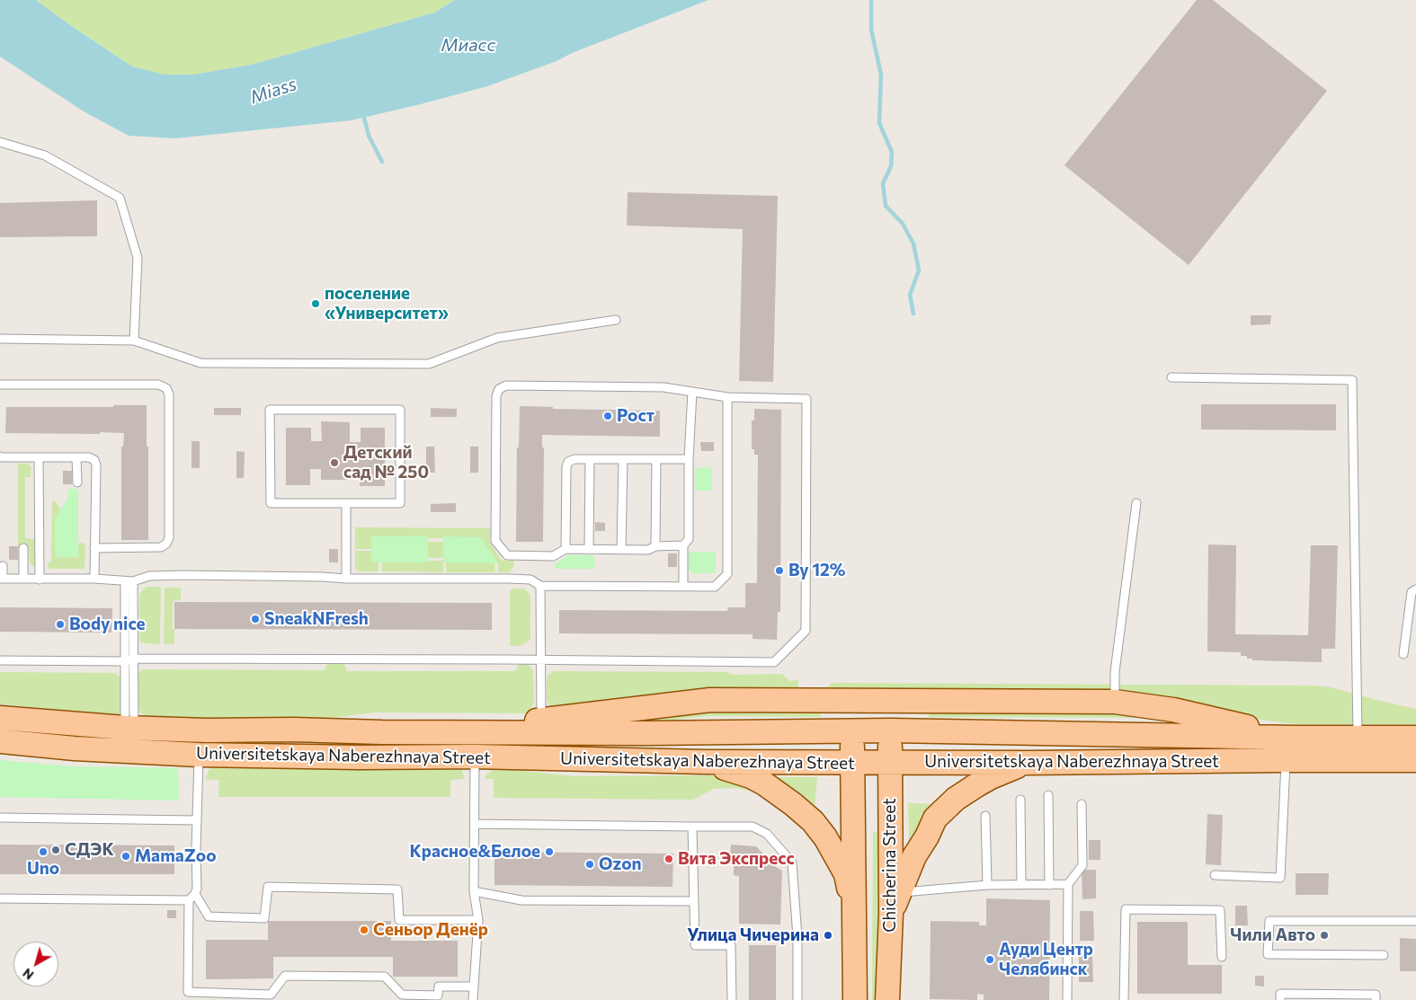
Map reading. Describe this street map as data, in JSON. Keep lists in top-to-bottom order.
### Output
{
  "streets": {
    "main road": ["Universitetskaya Naberezhnaya Street", "Chicherina Street"]
  },
  "crossings": [
    ["Universitetskaya Naberezhnaya Street", "Chicherina Street"]
  ],
  "water": ["Миасс", "Miass"],
  "places": [
    "поселение «Университет»",
    "Рост",
    "Детский сад № 250",
    "Ву 12%",
    "SneakNFresh",
    "Body nice",
    "СДЭК",
    "Uno",
    "Красное&Белое",
    "MamaZoo",
    "Вита Экспресс",
    "Ozon",
    "Сеньор Денёр",
    "Улица Чичерина",
    "Чили Авто",
    "Ауди Центр Челябинск"
  ],
  "north": "bottom left"
}
